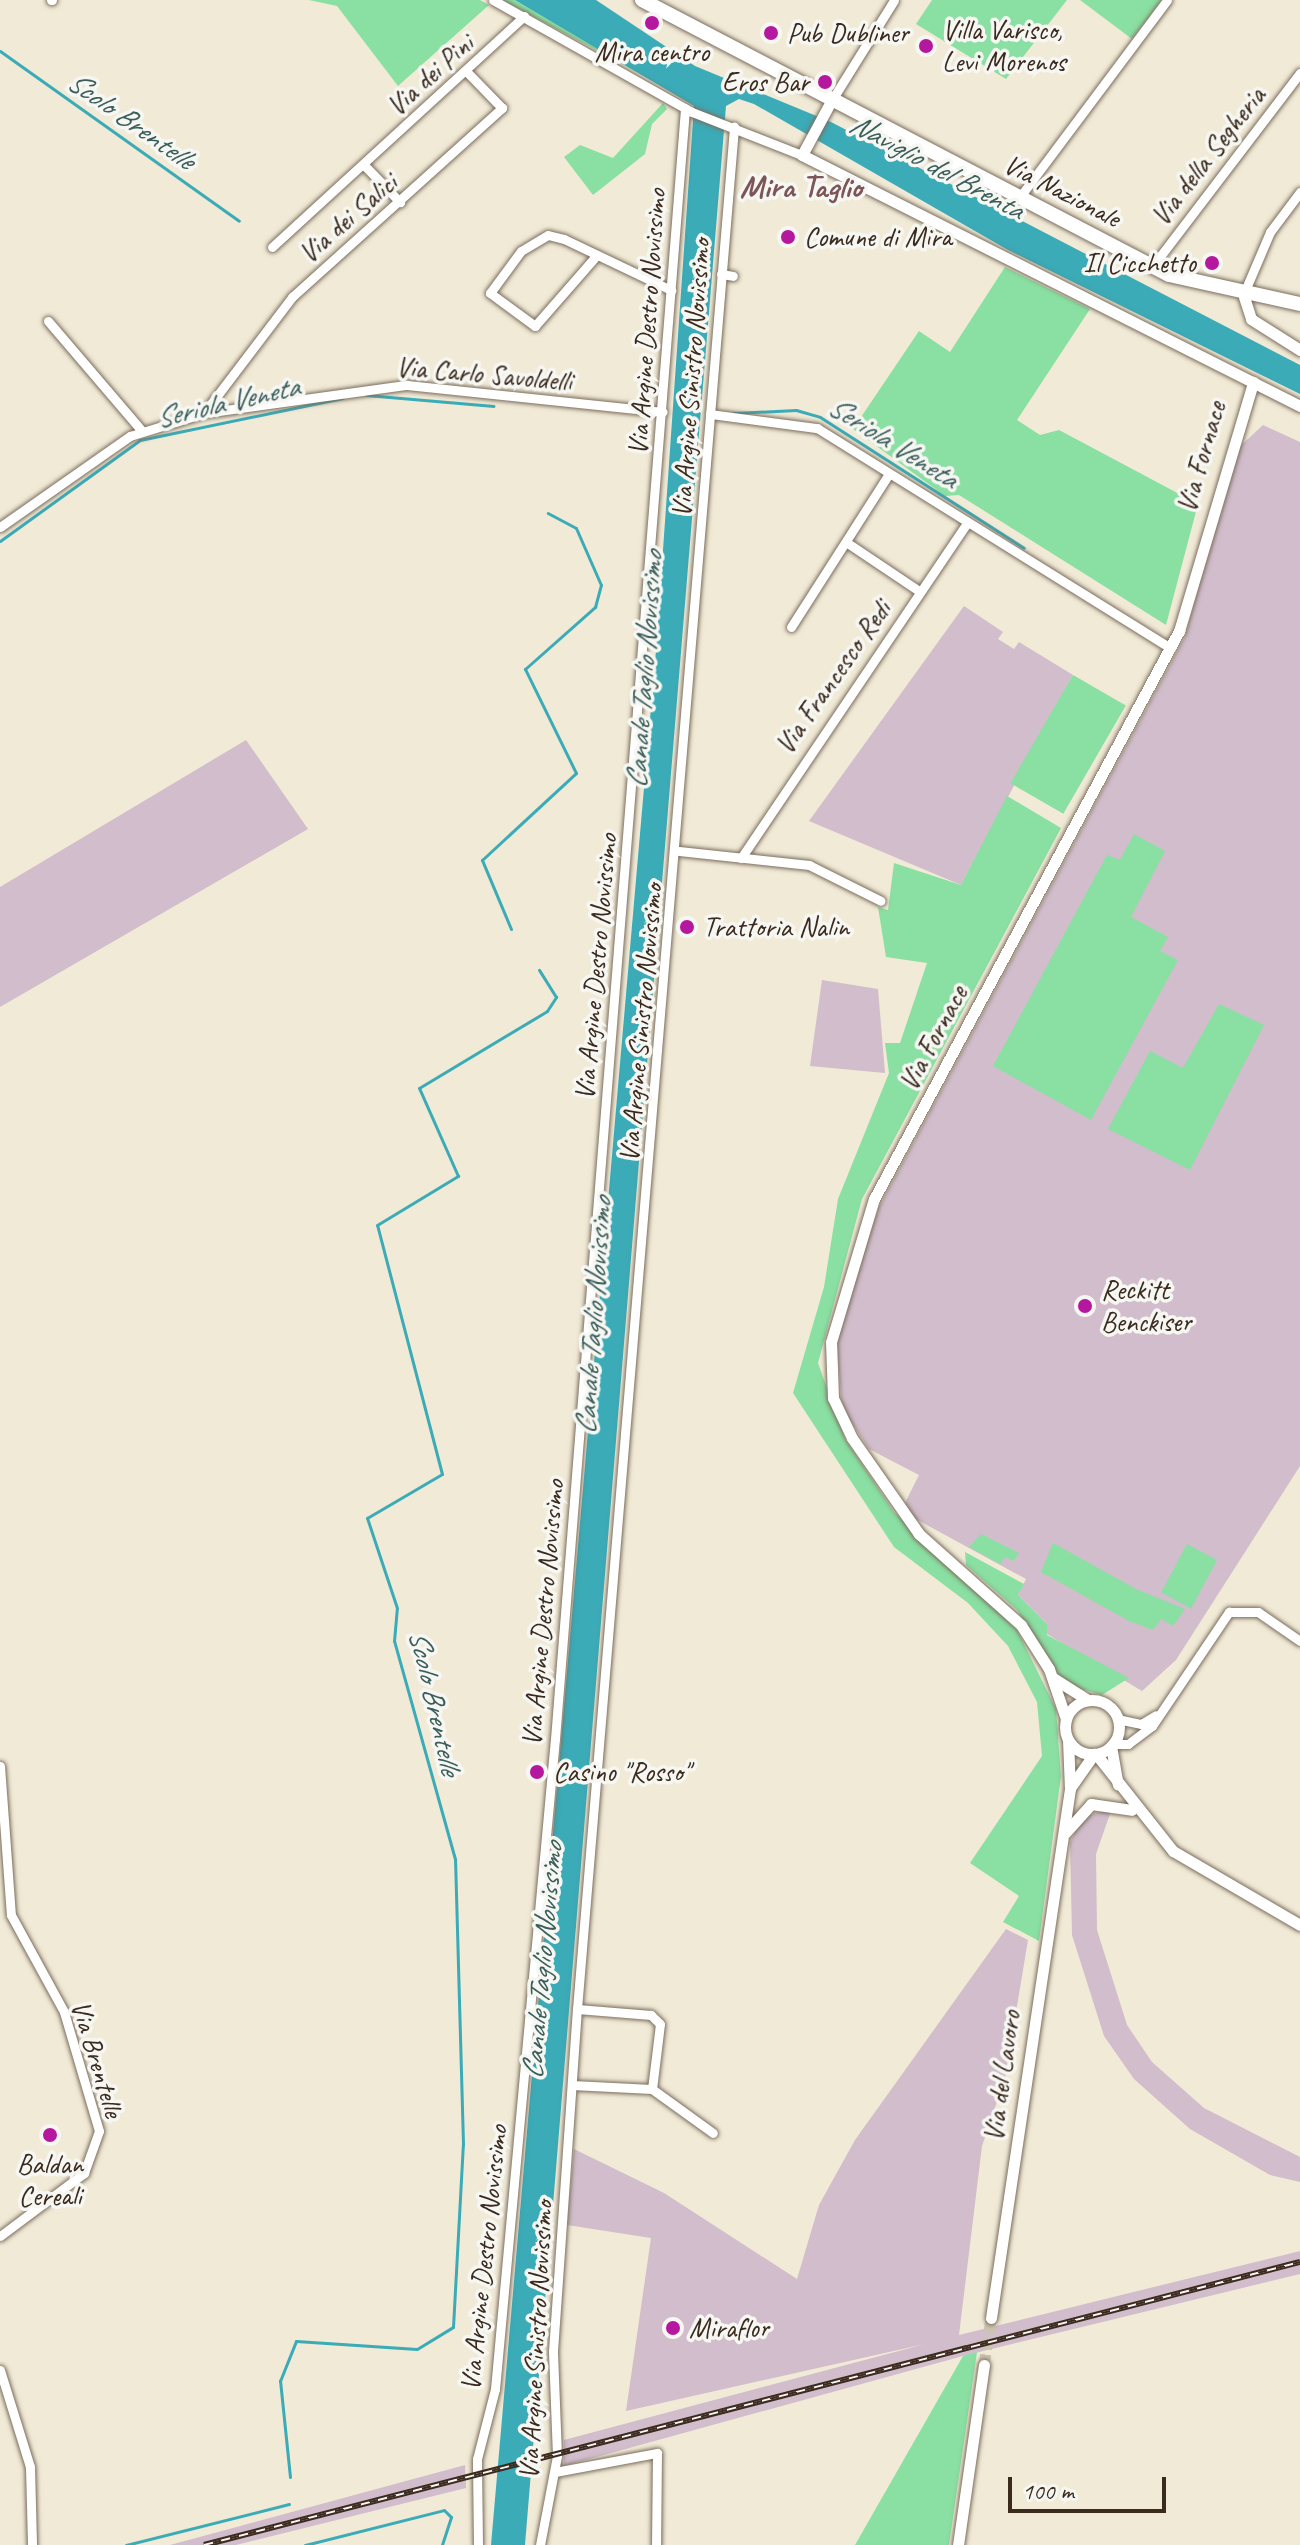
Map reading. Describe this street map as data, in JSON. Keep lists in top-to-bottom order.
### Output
{
  "streets": {
    "main road": ["Via Nazionale"],
    "street": [
      "Via dei Pini",
      "Via della Segheria",
      "Via dei Salici",
      "Via Argine Destro Novissimo",
      "Via Carlo Savoldelli",
      "Via Argine Sinistro Novissimo",
      "Via Fornace",
      "Via Francesco Redi",
      "Via Brentelle",
      "Via del Lavoro"
    ]
  },
  "crossings": [
    ["Via dei Pini", "Via dei Salici"],
    ["Via della Segheria", "Via Nazionale"],
    ["Via dei Salici", "Via Carlo Savoldelli"],
    ["Via Argine Destro Novissimo", "Via Carlo Savoldelli"],
    ["Via Fornace", "Via del Lavoro"]
  ],
  "districts": ["Mira Taglio"],
  "water": [
    "Scolo Brentelle",
    "Naviglio del Brenta",
    "Seriola Veneta",
    "Canale Taglio Novissimo"
  ],
  "places": [
    "Mira centro",
    "Pub Dubliner",
    "Villa Varisco, Levi Morenos",
    "Eros Bar",
    "Comune di Mira",
    "Il Cicchetto",
    "Trattoria Nalin",
    "Reckitt Benckiser",
    "Casino \"Rosso\"",
    "Baldan Cereali",
    "Miraflor"
  ],
  "scale_bar": "100 m"
}
